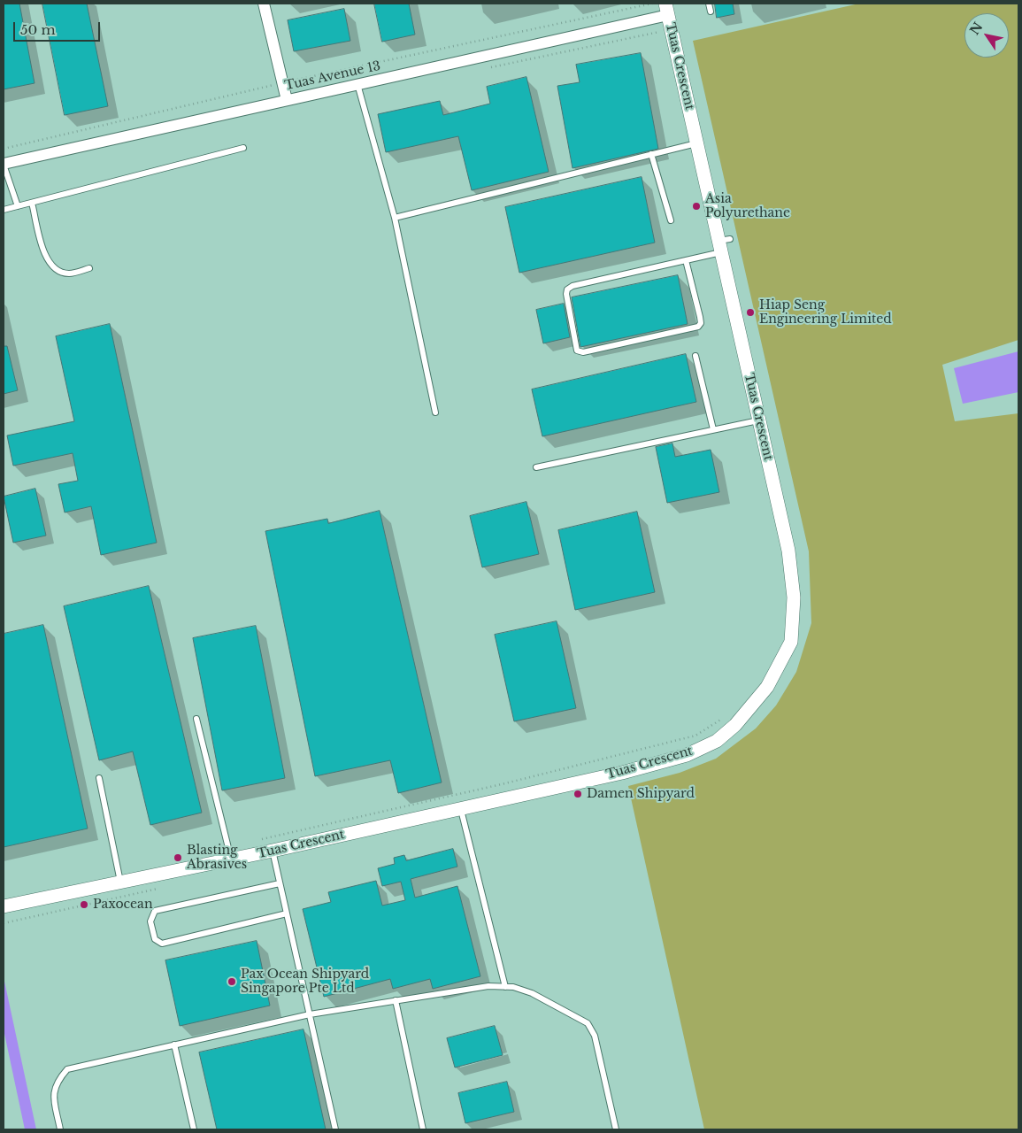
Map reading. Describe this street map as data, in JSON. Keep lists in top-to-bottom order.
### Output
{
  "streets": {
    "street": ["Tuas Crescent", "Tuas Avenue 13"]
  },
  "crossings": [
    ["Tuas Crescent", "Tuas Avenue 13"]
  ],
  "places": [
    "Asia Polyurethane",
    "Hiap Seng Engineering Limited",
    "Damen Shipyard",
    "Blasting Abrasives",
    "Paxocean",
    "Pax Ocean Shipyard Singapore Pte Ltd"
  ],
  "scale_bar": "50 m",
  "north": "top left"
}
